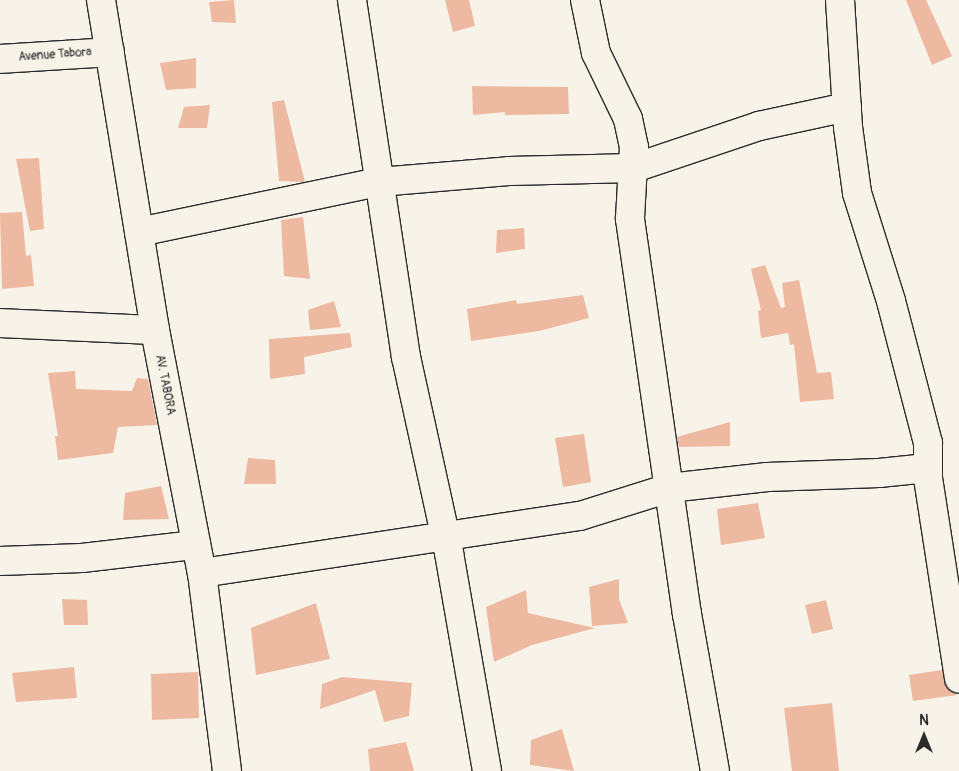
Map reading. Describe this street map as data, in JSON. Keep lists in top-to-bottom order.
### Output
{
  "streets": {
    "street": ["Avenue Tabora", "AV. TABORA"]
  },
  "crossings": [
    ["Avenue Tabora", "AV. TABORA"]
  ],
  "north": "top"
}
